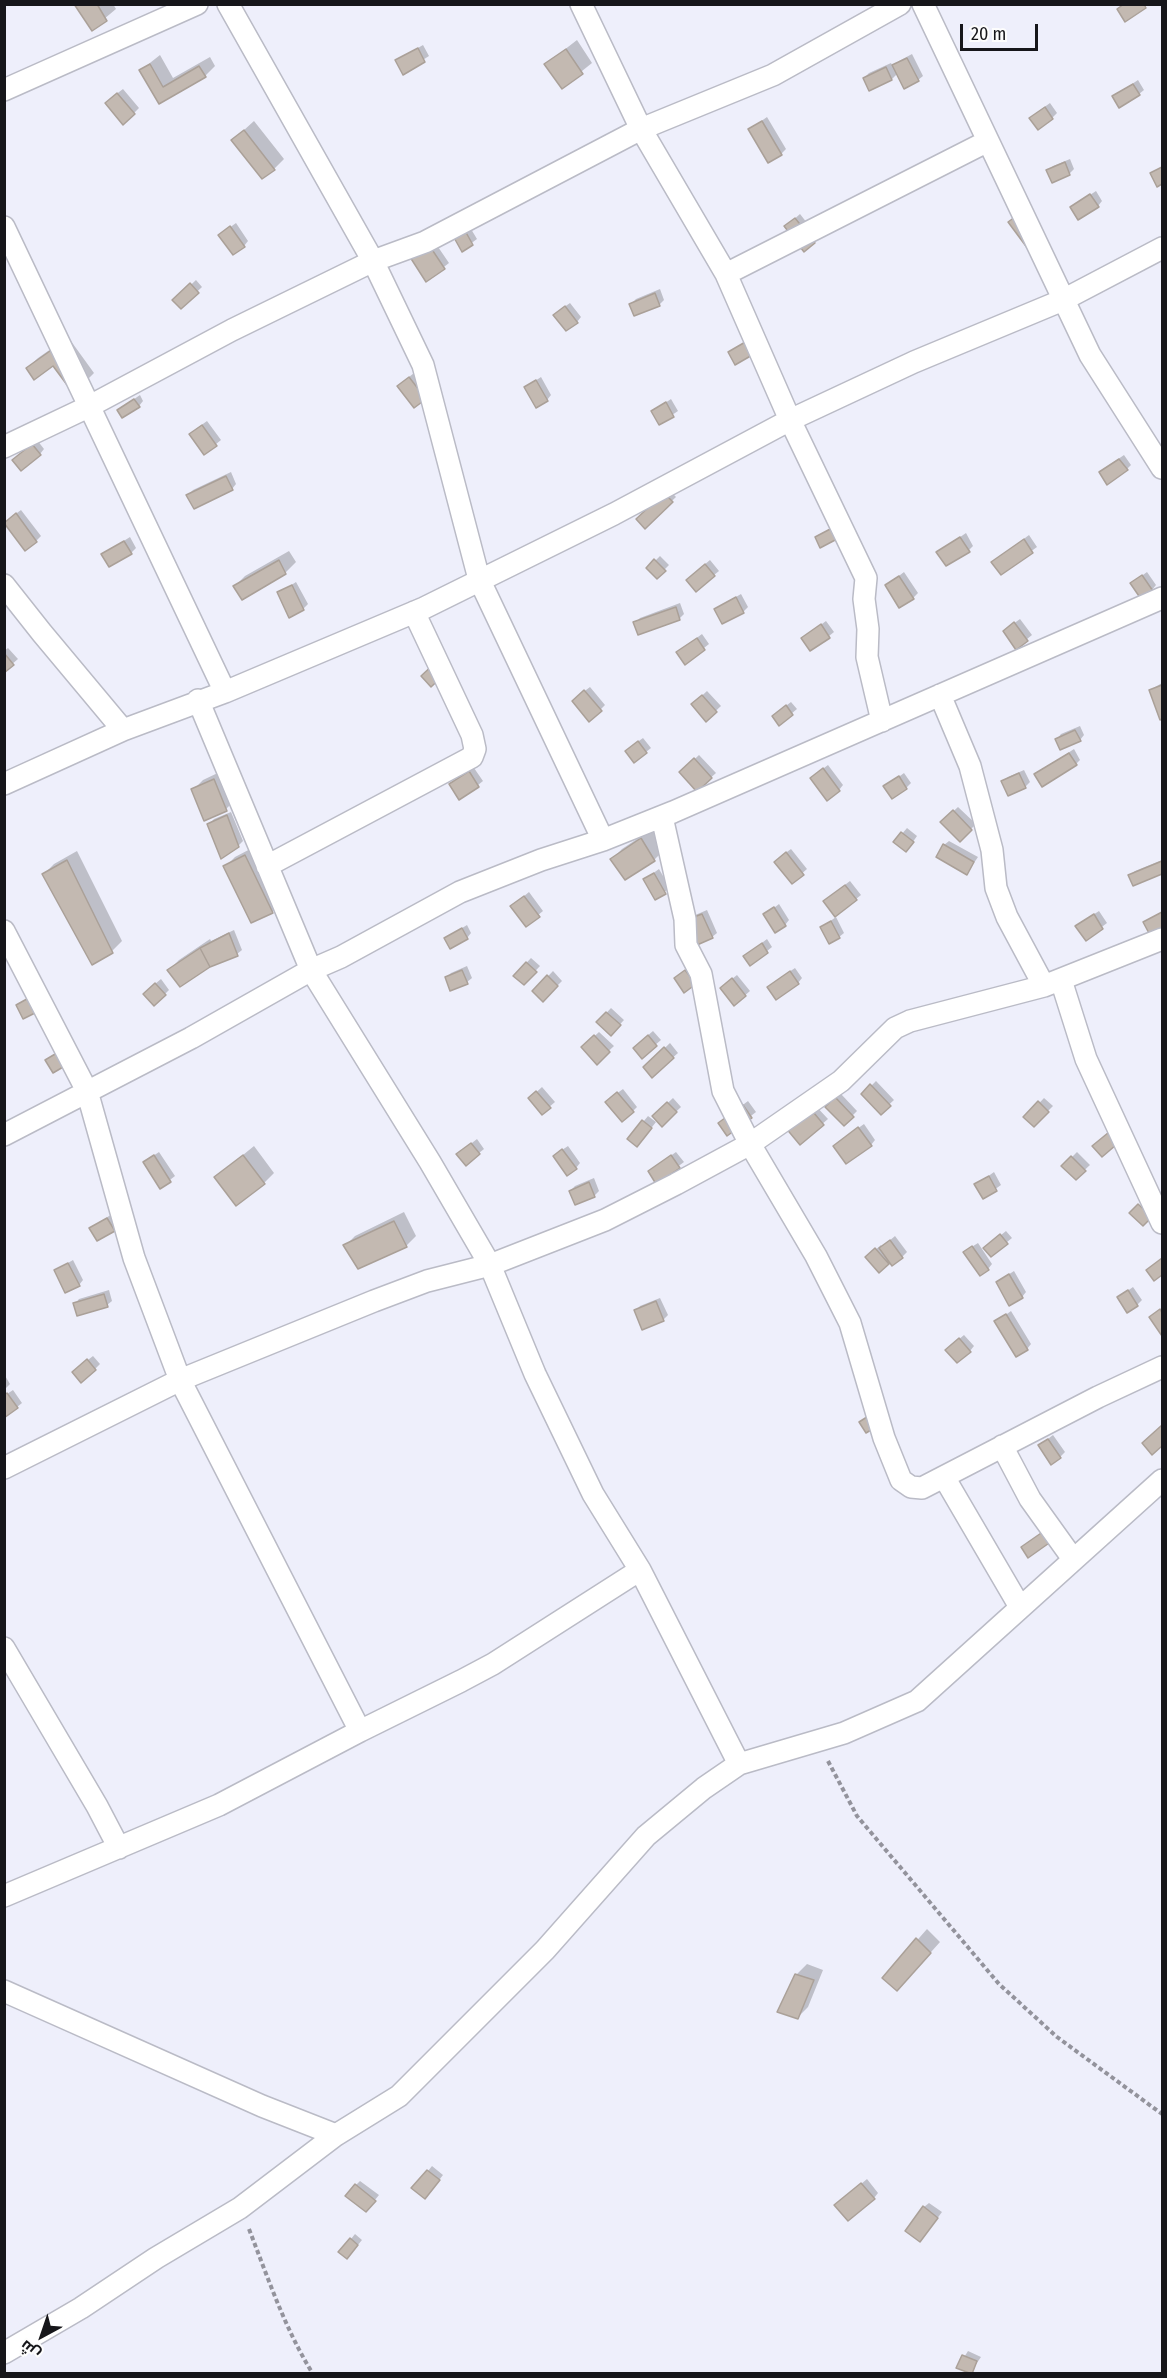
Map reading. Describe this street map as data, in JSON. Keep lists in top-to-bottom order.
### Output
{
  "scale_bar": "20 m",
  "north": "bottom left"
}
